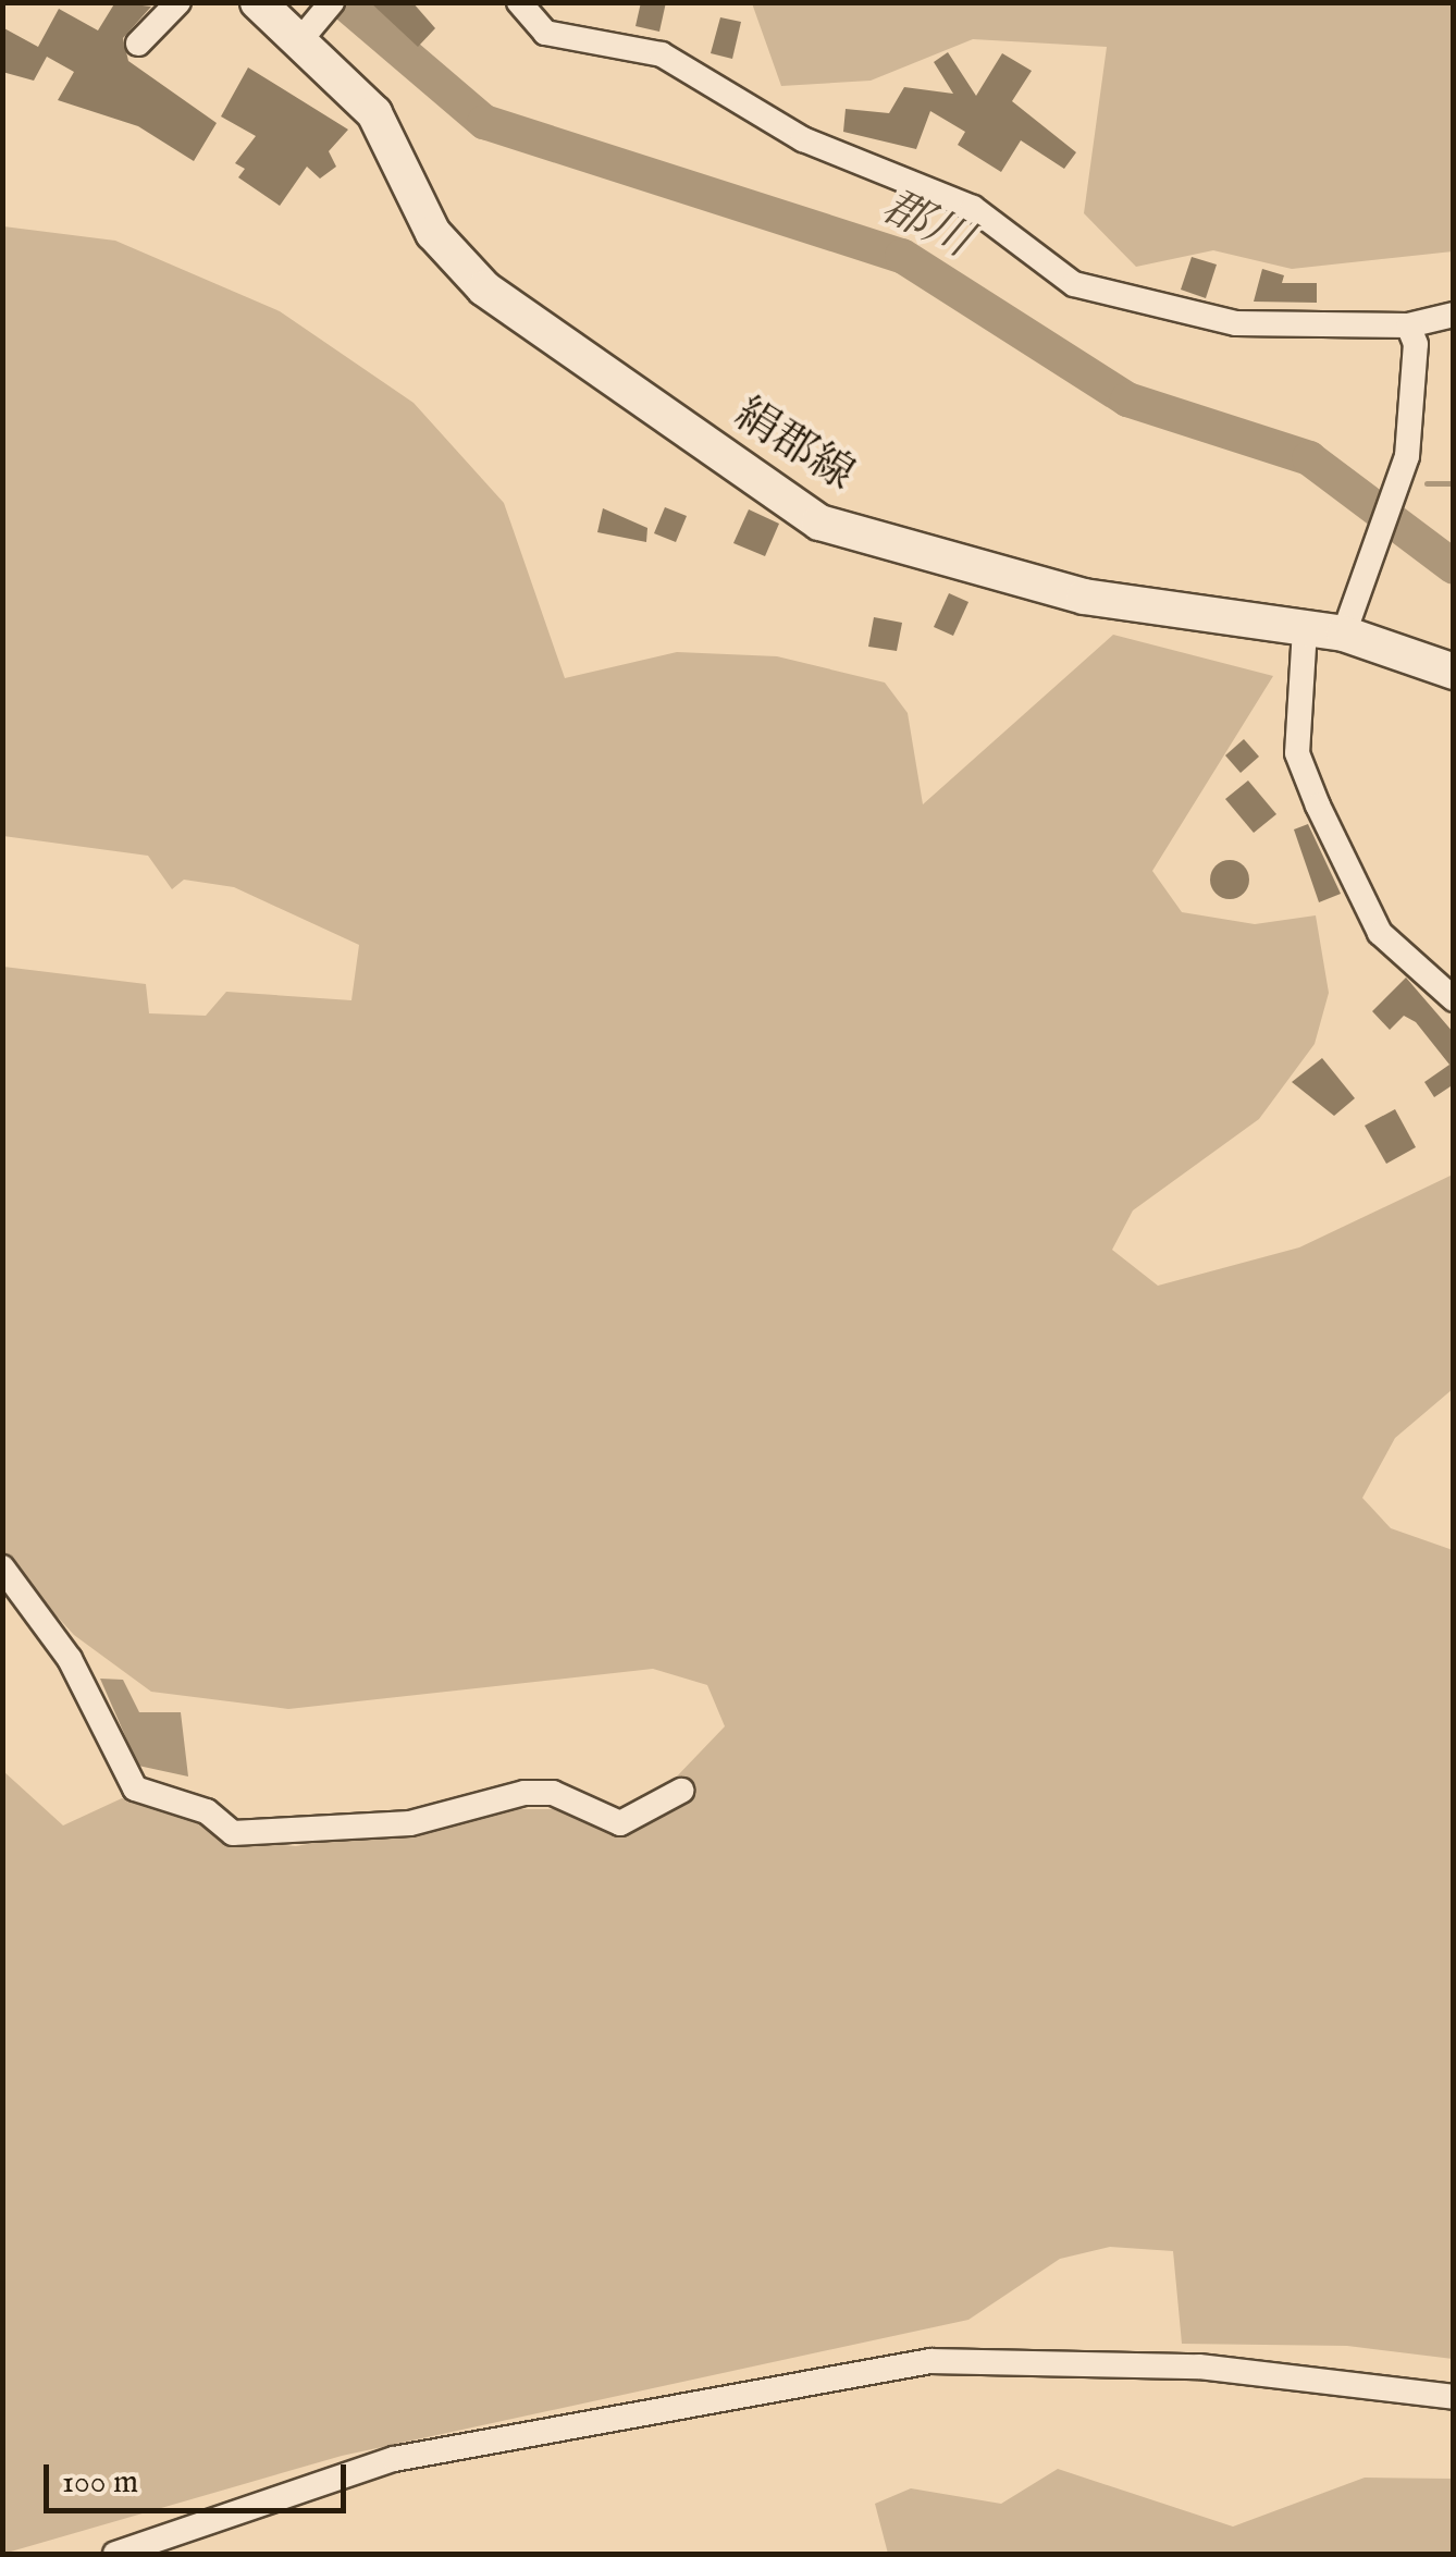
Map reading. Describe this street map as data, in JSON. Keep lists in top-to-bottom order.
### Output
{
  "streets": {
    "main road": ["絹郡線"]
  },
  "water": ["郡川"],
  "scale_bar": "100 m"
}
